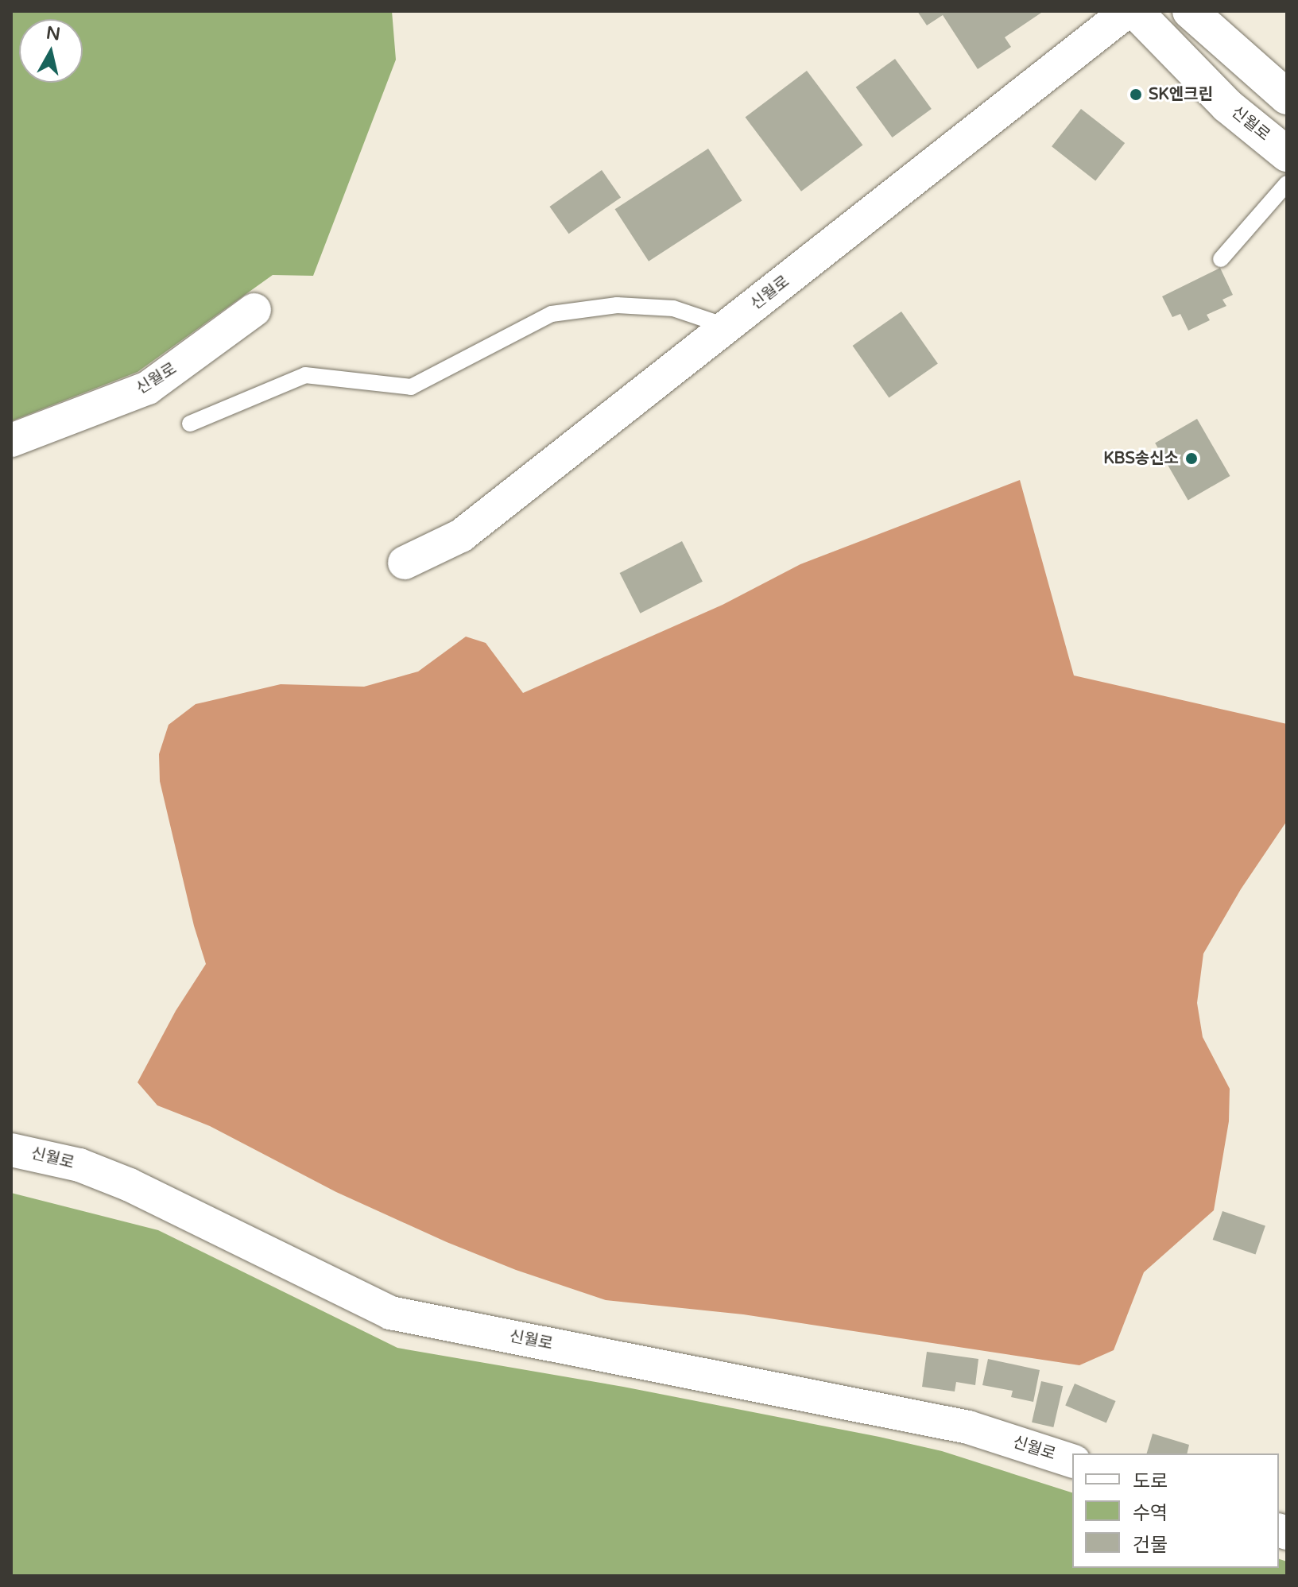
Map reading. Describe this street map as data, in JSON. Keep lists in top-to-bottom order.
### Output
{
  "streets": {
    "street": ["신월로"]
  },
  "places": ["SK엔크린", "KBS송신소"],
  "legend": ["도로", "수역", "건물"],
  "north": "top"
}
